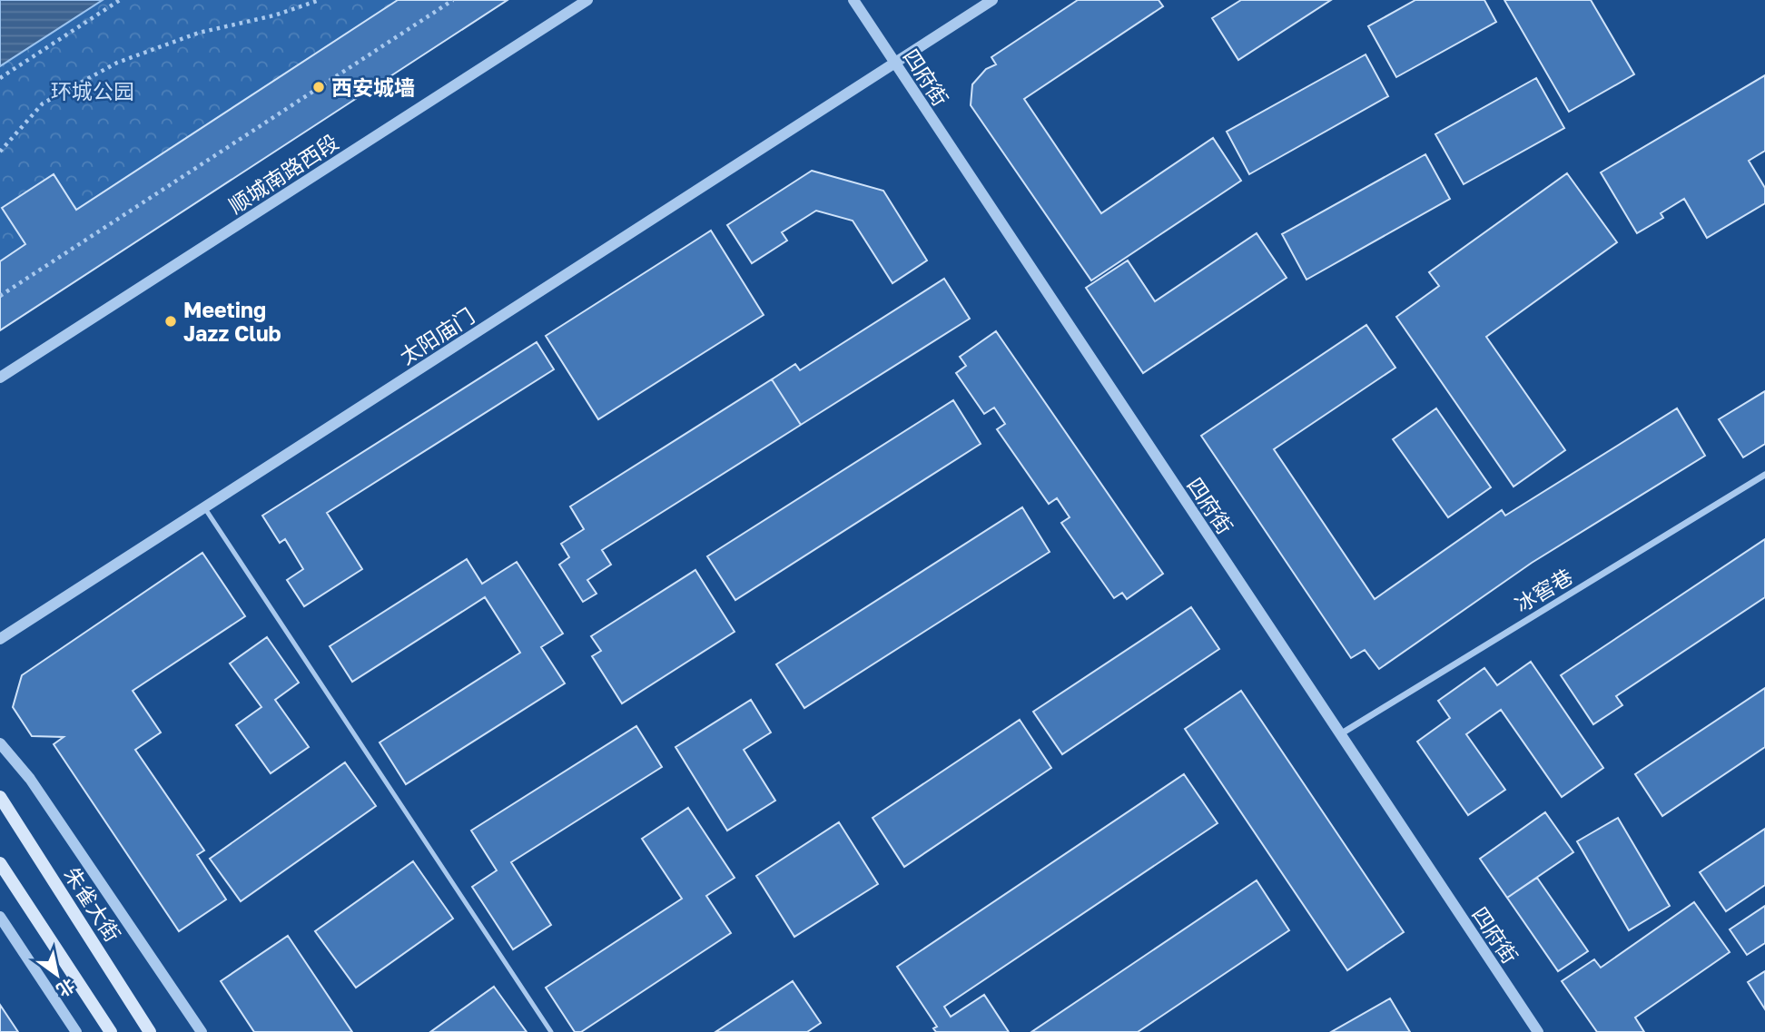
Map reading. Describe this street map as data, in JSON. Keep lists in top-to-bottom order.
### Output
{
  "streets": {
    "main road": ["朱雀大街"],
    "street": [
      "四府街",
      "顺城南路西段",
      "太阳庙门",
      "冰窖巷"
    ]
  },
  "crossings": [
    ["四府街", "太阳庙门"],
    ["四府街", "冰窖巷"]
  ],
  "parks": ["环城公园"],
  "places": ["西安城墙", "Meeting Jazz Club"],
  "north": "bottom right"
}
